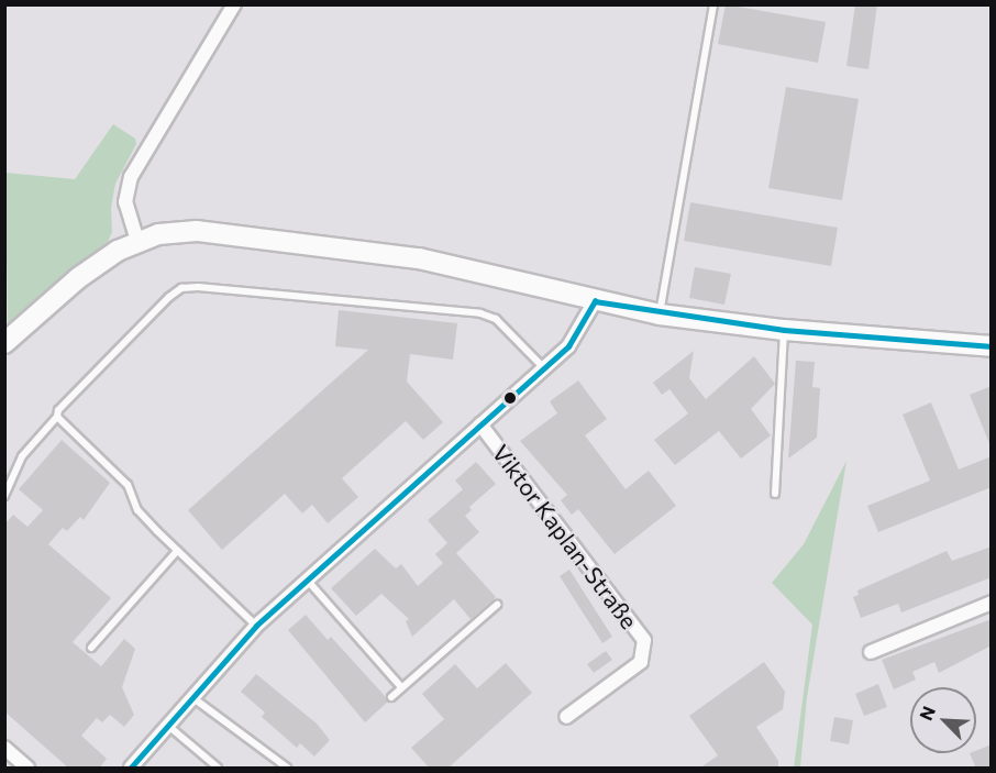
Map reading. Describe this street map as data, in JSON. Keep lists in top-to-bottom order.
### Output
{
  "streets": {
    "street": ["Viktor Kaplan-Straße"]
  },
  "north": "top left"
}
